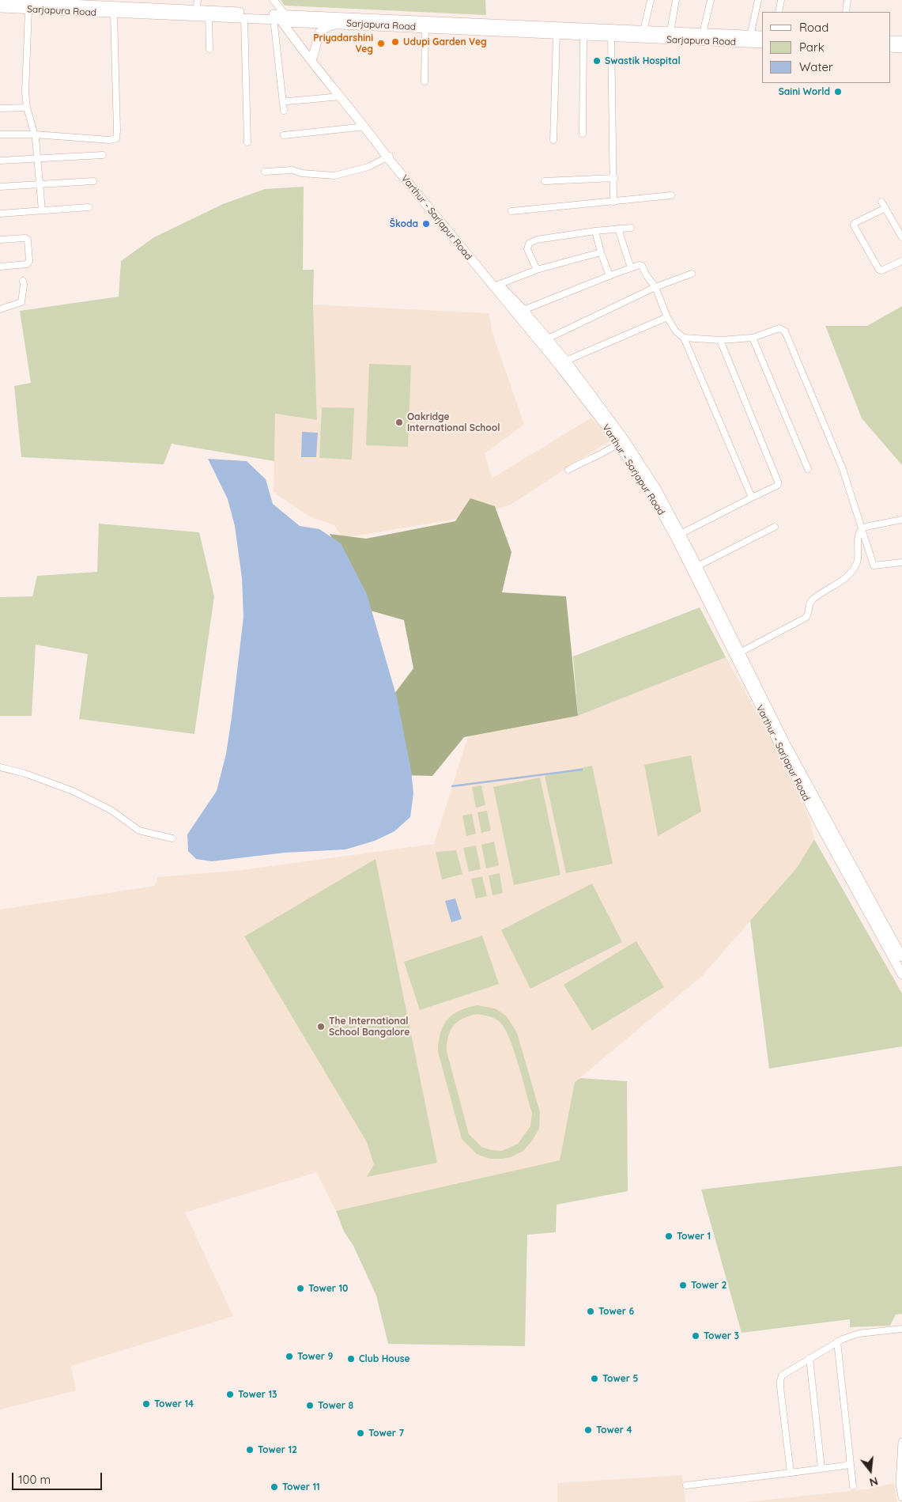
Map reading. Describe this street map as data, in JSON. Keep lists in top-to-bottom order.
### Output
{
  "streets": {
    "main road": ["Sarjapura Road", "Varthur - Sarjapur Road"]
  },
  "crossings": [
    ["Sarjapura Road", "Varthur - Sarjapur Road"]
  ],
  "places": [
    "Udupi Garden Veg",
    "Priyadarshini Veg",
    "Swastik Hospital",
    "Saini World",
    "Škoda",
    "Oakridge International School",
    "The International School Bangalore",
    "Tower 1",
    "Tower 2",
    "Tower 10",
    "Tower 6",
    "Tower 3",
    "Tower 9",
    "Club House",
    "Tower 5",
    "Tower 13",
    "Tower 14",
    "Tower 8",
    "Tower 4",
    "Tower 7",
    "Tower 12",
    "Tower 11"
  ],
  "legend": ["Road", "Park", "Water"],
  "scale_bar": "100 m",
  "north": "bottom"
}
